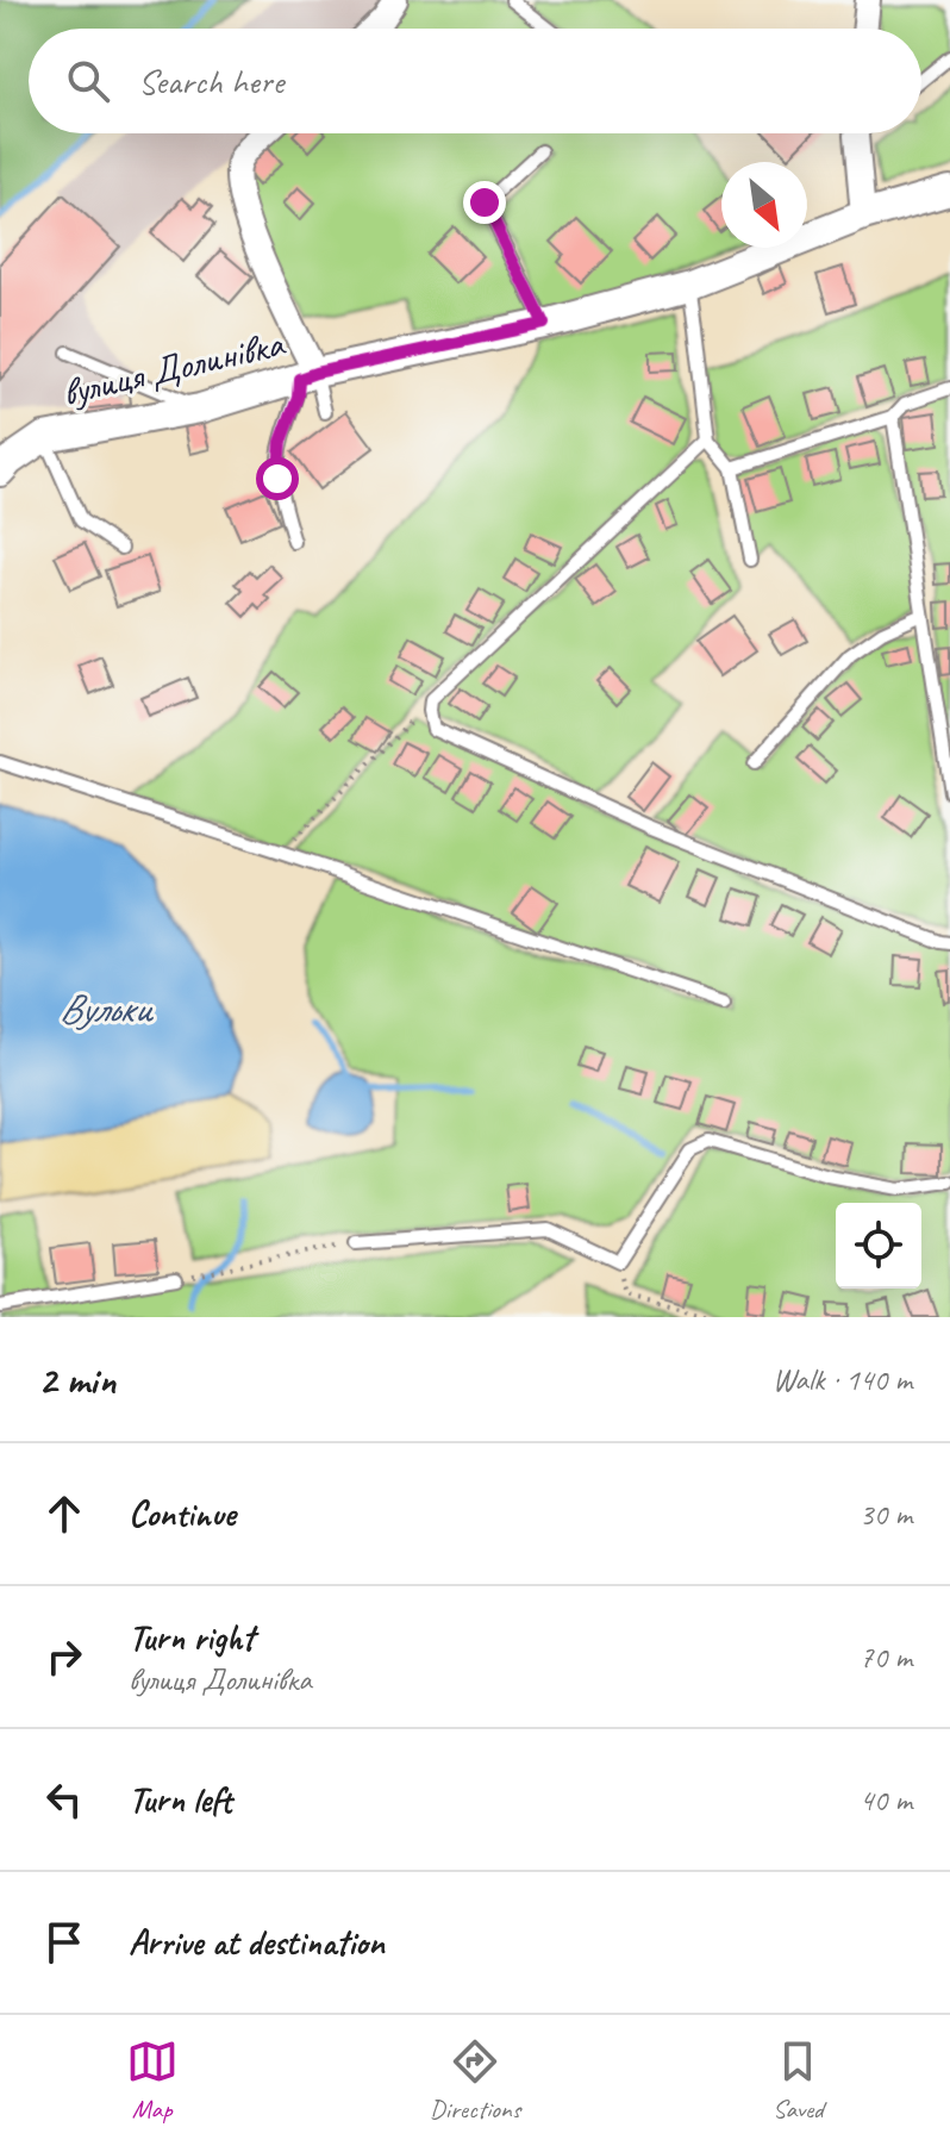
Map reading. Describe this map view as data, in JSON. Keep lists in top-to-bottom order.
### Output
{
  "streets": {
    "street": ["вулиця Долинівка"]
  },
  "water": ["Вульки"],
  "north": "bottom right",
  "page": {
    "search": "Search here",
    "heading": ["2 min", "Walk · 140 m"],
    "list": [
      ["Continue", "30 m"],
      ["Turn right", "вулиця Долинівка", "70 m"],
      ["Turn left", "40 m"],
      "Arrive at destination"
    ],
    "nav": ["Map", "Directions", "Saved"]
  }
}
